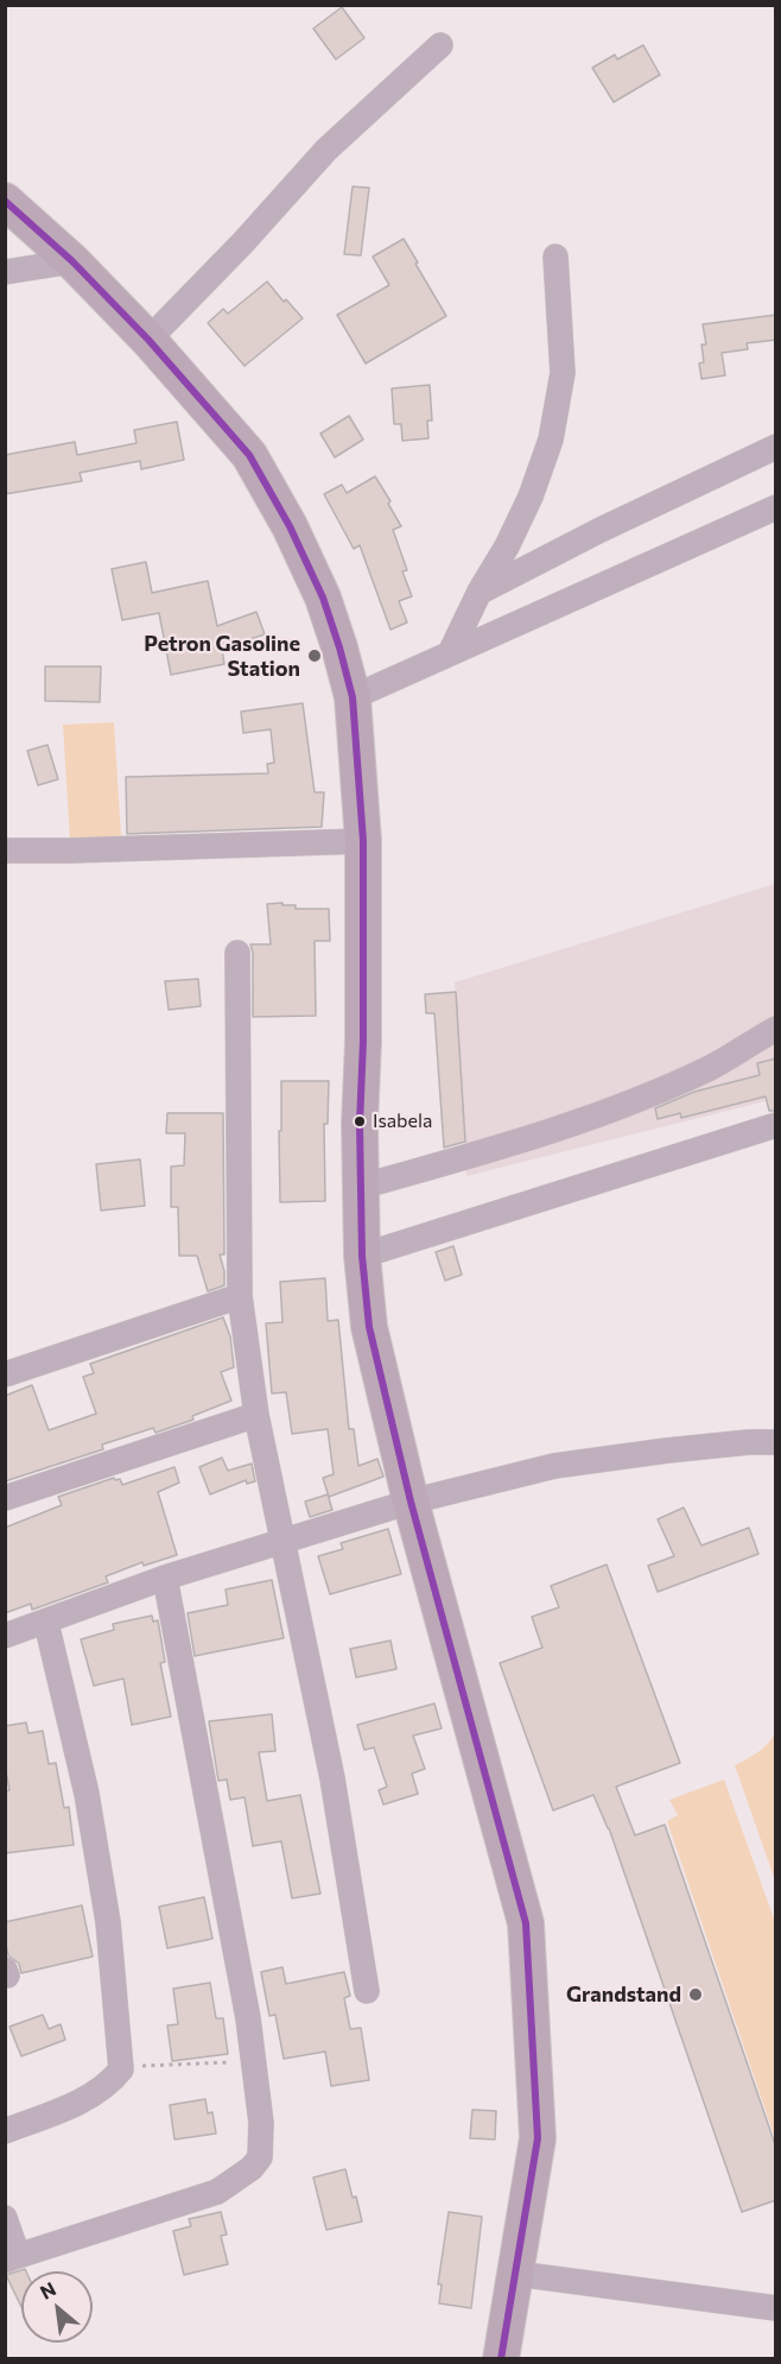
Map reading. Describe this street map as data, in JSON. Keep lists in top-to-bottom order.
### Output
{
  "places": ["Petron Gasoline Station", "Isabela", "Grandstand"],
  "north": "top left"
}
